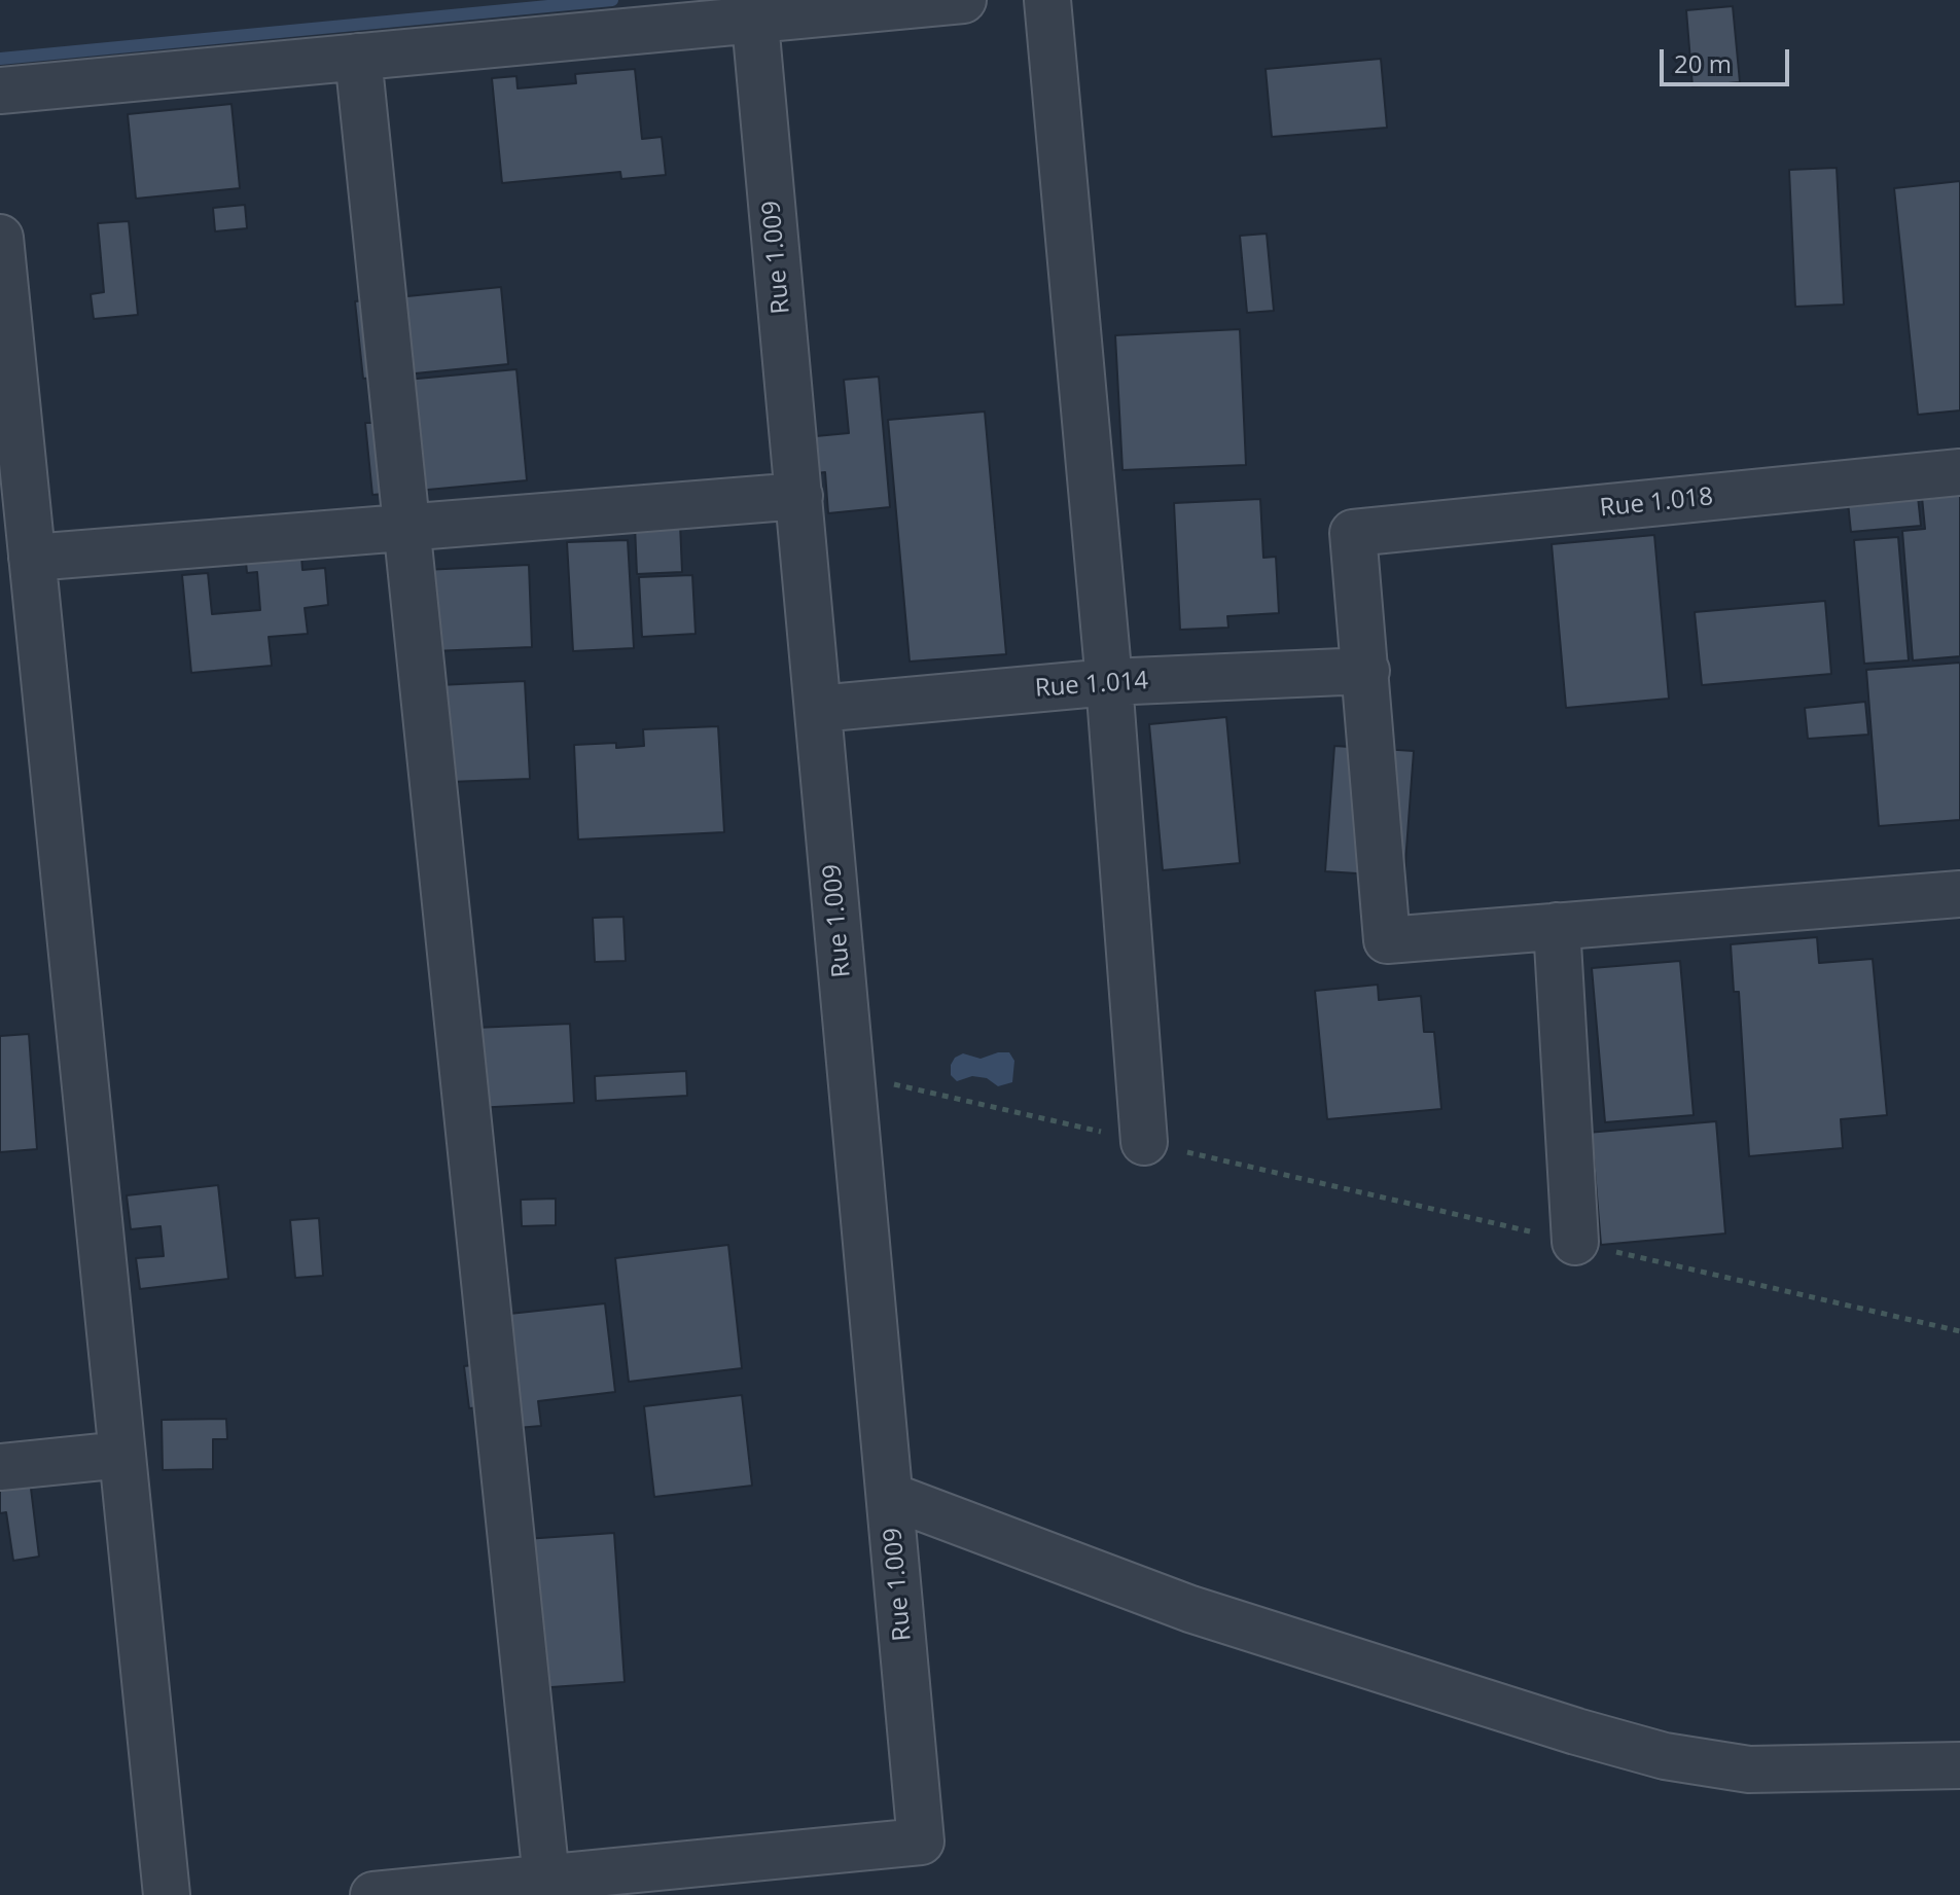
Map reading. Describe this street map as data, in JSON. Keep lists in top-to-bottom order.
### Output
{
  "streets": {
    "street": ["Rue 1.009", "Rue 1.018", "Rue 1.014"]
  },
  "crossings": [
    ["Rue 1.009", "Rue 1.014"],
    ["Rue 1.018", "Rue 1.014"]
  ],
  "scale_bar": "20 m"
}
